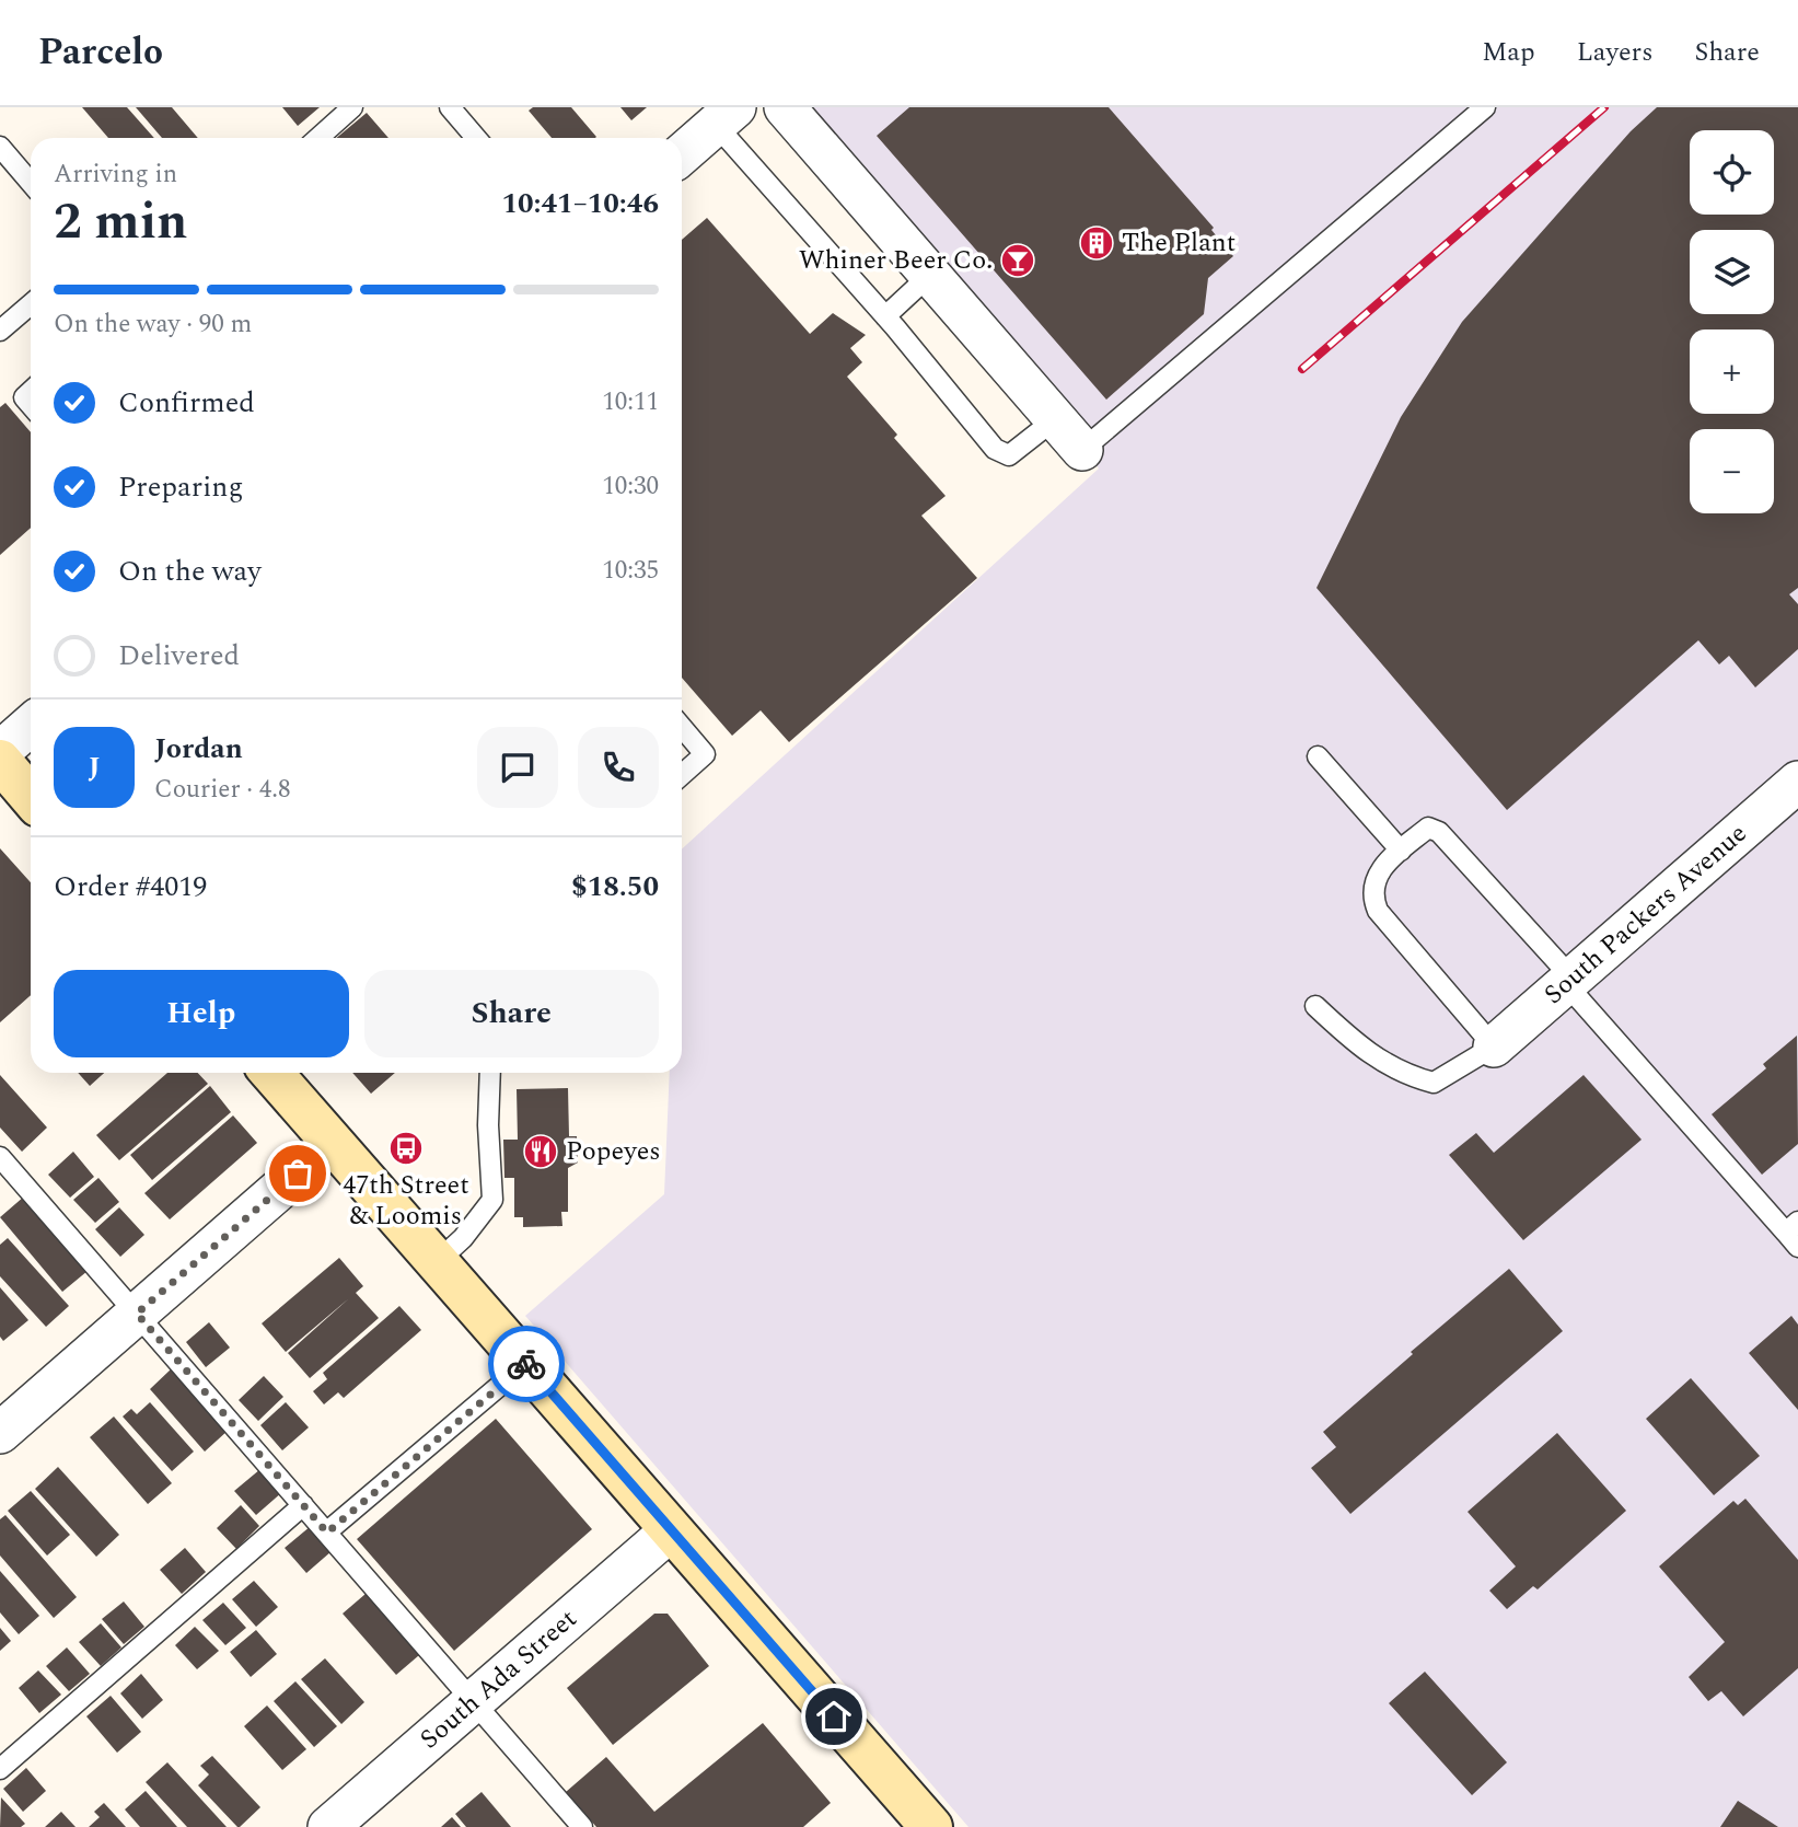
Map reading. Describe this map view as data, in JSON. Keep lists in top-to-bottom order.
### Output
{
  "streets": {
    "street": ["South Packers Avenue", "South Ada Street"]
  },
  "places": {
    "building": ["The Plant"],
    "bar": ["Whiner Beer Co."],
    "bus stop": ["47th Street & Loomis"],
    "restaurant": ["Popeyes"]
  },
  "page": {
    "header": "Parcelo",
    "nav": ["Map", "Layers", "Share"],
    "map_buttons": ["+", "−"],
    "heading": ["2 min", "Arriving in", "10:41–10:46"],
    "panel": [
      "Jordan",
      "Courier · 4.8",
      "Order #4019",
      "$18.50"
    ],
    "bar": "On the way · 90 m",
    "list": [
      ["Confirmed", "10:11"],
      ["Preparing", "10:30"],
      ["On the way", "10:35"],
      "Delivered"
    ],
    "round": "J",
    "buttons": ["Help", "Share"]
  }
}
